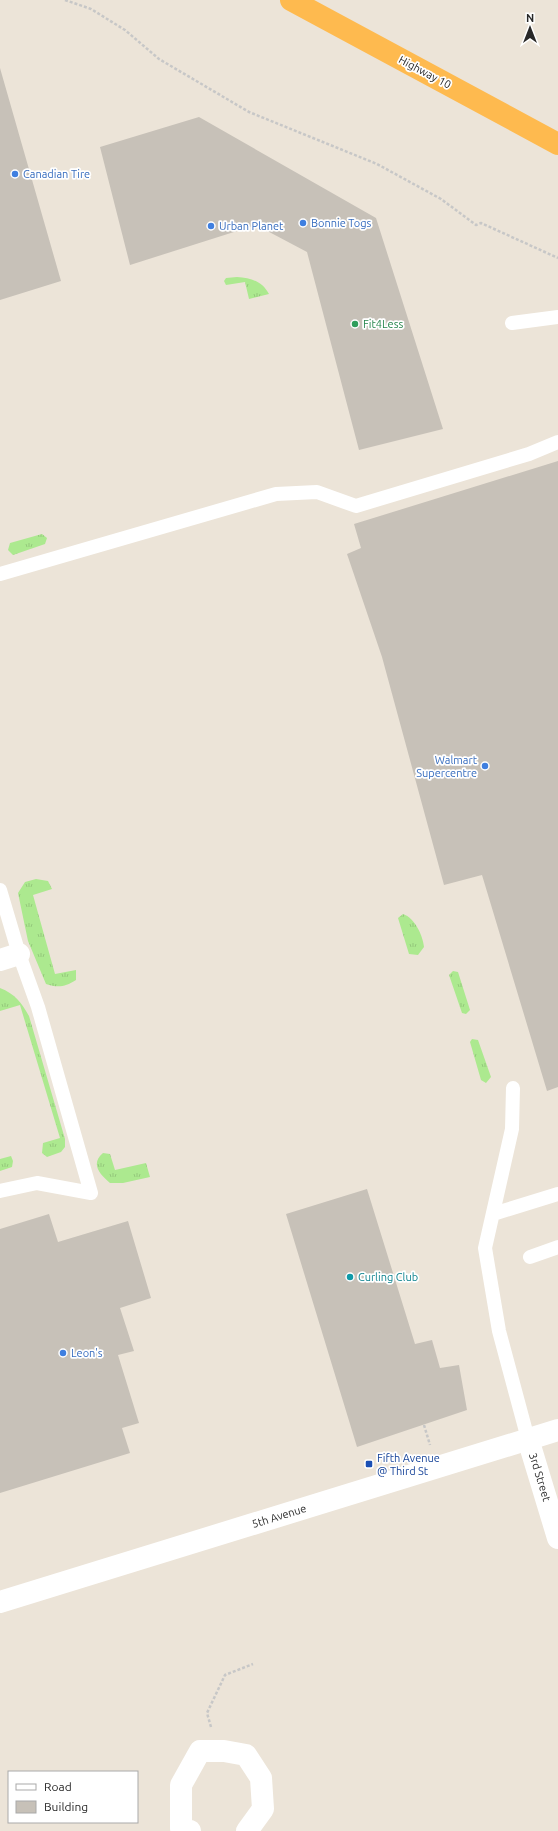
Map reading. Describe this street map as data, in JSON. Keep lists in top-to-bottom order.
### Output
{
  "streets": {
    "highway": ["Highway 10"],
    "street": ["3rd Street", "5th Avenue"]
  },
  "crossings": [
    ["3rd Street", "5th Avenue"]
  ],
  "places": {
    "other": [
      "Canadian Tire",
      "Bonnie Togs",
      "Urban Planet",
      "Fit4Less",
      "Walmart Supercentre",
      "Curling Club",
      "Leon's"
    ],
    "transit": ["Fifth Avenue @ Third St"]
  },
  "legend": ["Road", "Building"],
  "north": "top"
}
